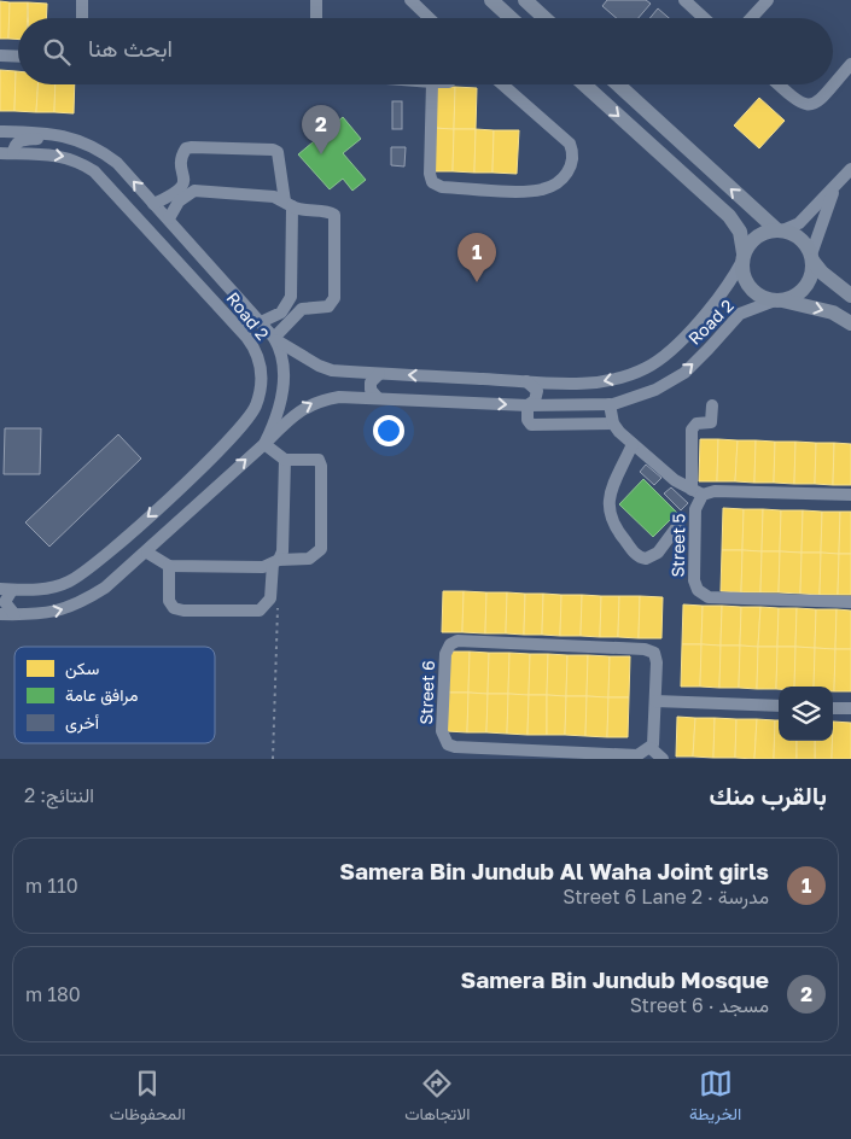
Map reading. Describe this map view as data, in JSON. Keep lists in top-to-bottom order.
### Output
{
  "streets": {
    "street": ["Road 2", "Street 5", "Street 6"]
  },
  "legend": ["سكن", "مرافق عامة", "أخرى"],
  "page": {
    "search": "ابحث هنا",
    "pins": ["2", "1"],
    "heading": ["بالقرب منك", "النتائج: 2"],
    "list": [
      {
        "mark": "1",
        "name": "Samera Bin Jundub Al Waha Joint girls",
        "note": "مدرسة · Street 6 Lane 2",
        "value": "110 m"
      },
      {
        "mark": "2",
        "name": "Samera Bin Jundub Mosque",
        "note": "مسجد · Street 6",
        "value": "180 m"
      }
    ],
    "nav": ["الخريطة", "الاتجاهات", "المحفوظات"]
  }
}
